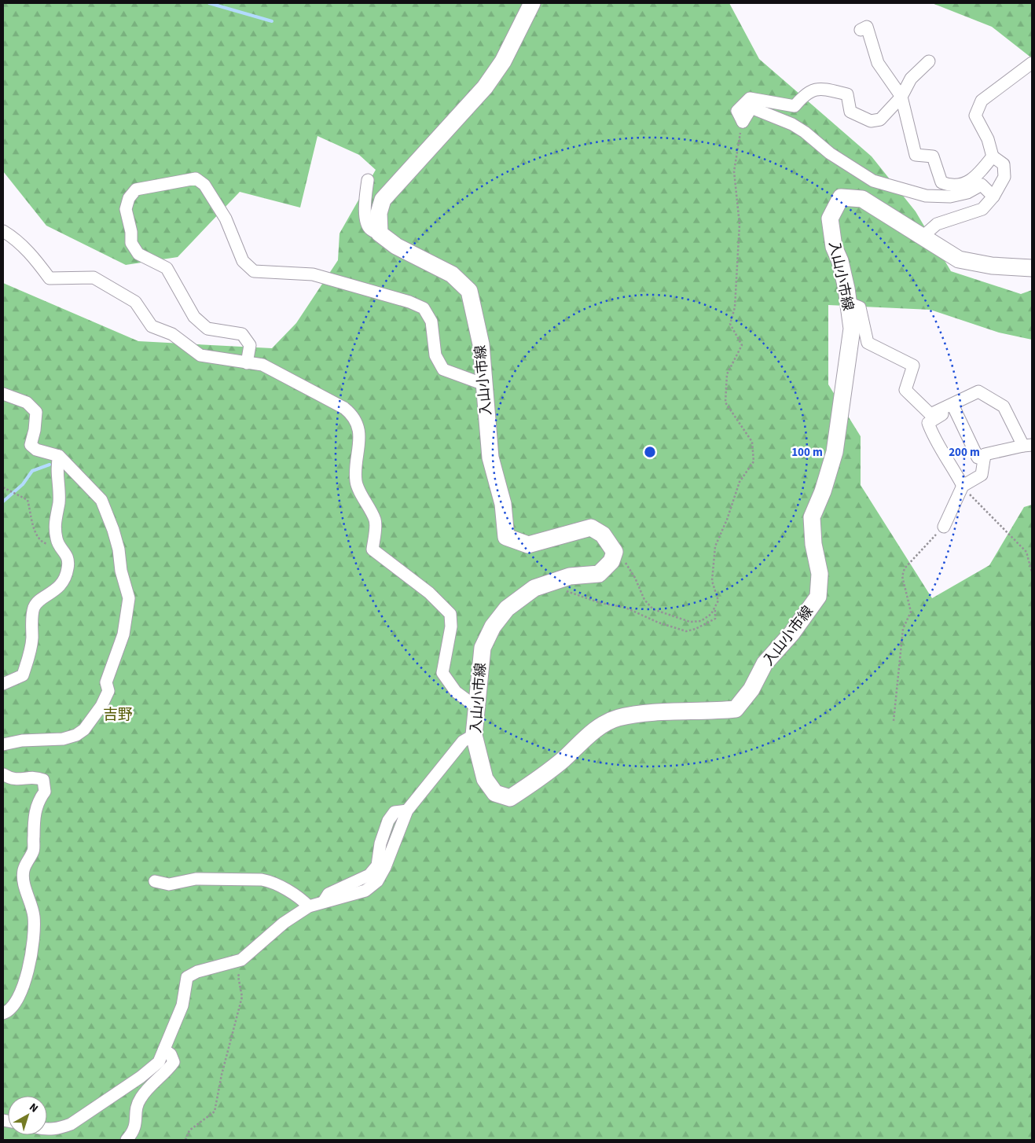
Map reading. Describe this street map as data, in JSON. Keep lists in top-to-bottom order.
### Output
{
  "streets": {
    "main road": ["入山小市線"]
  },
  "districts": ["吉野"],
  "north": "top right",
  "rings": ["100 m", "200 m"]
}
